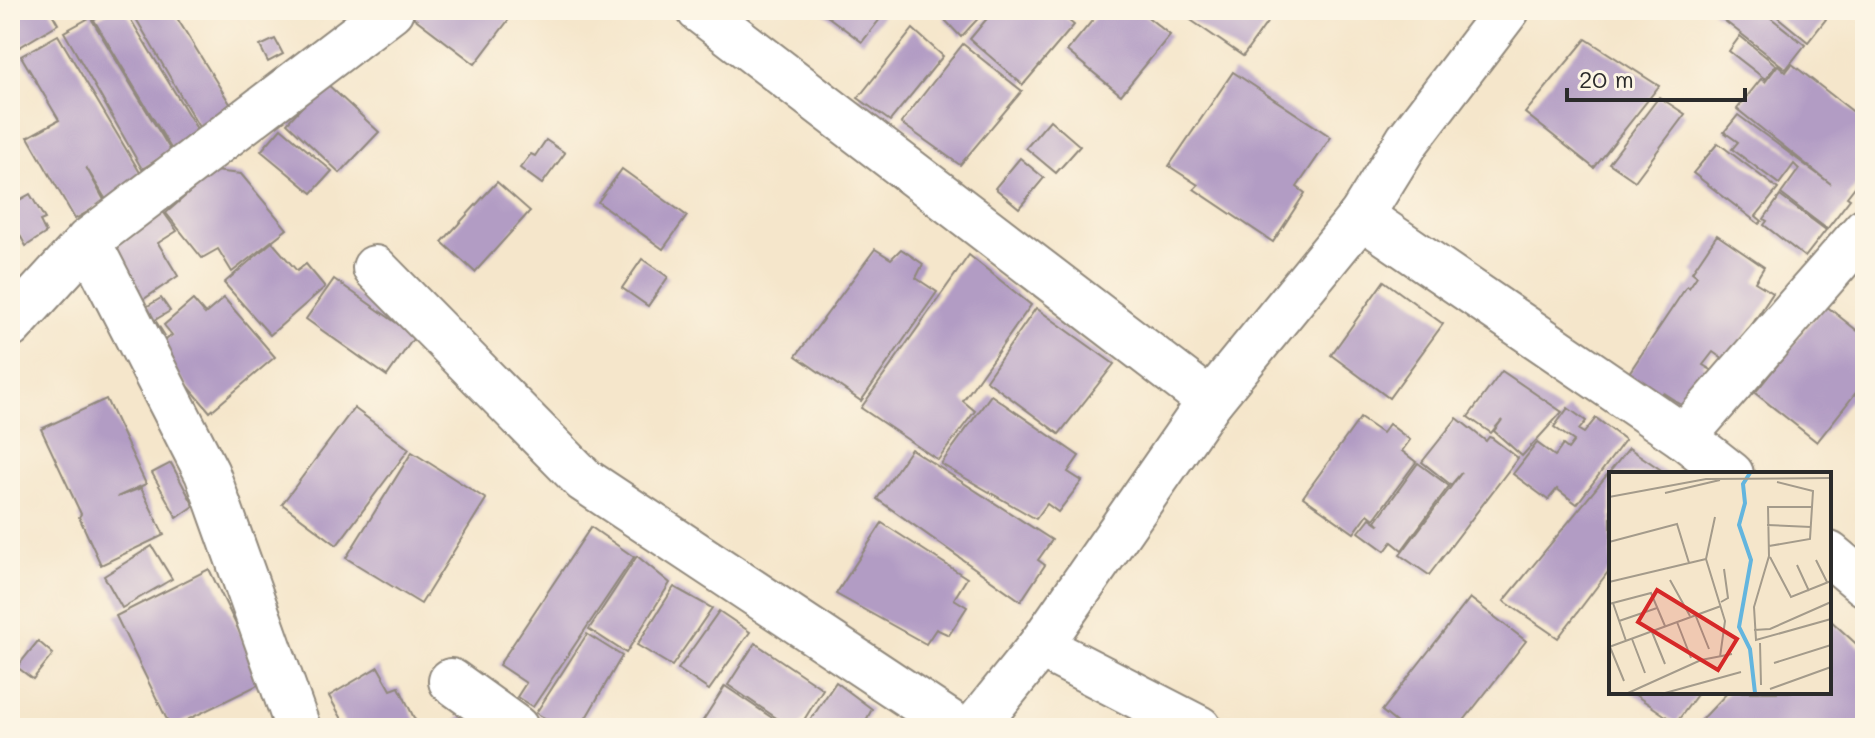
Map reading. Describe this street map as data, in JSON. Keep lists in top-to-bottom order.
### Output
{
  "scale_bar": "20 m"
}
